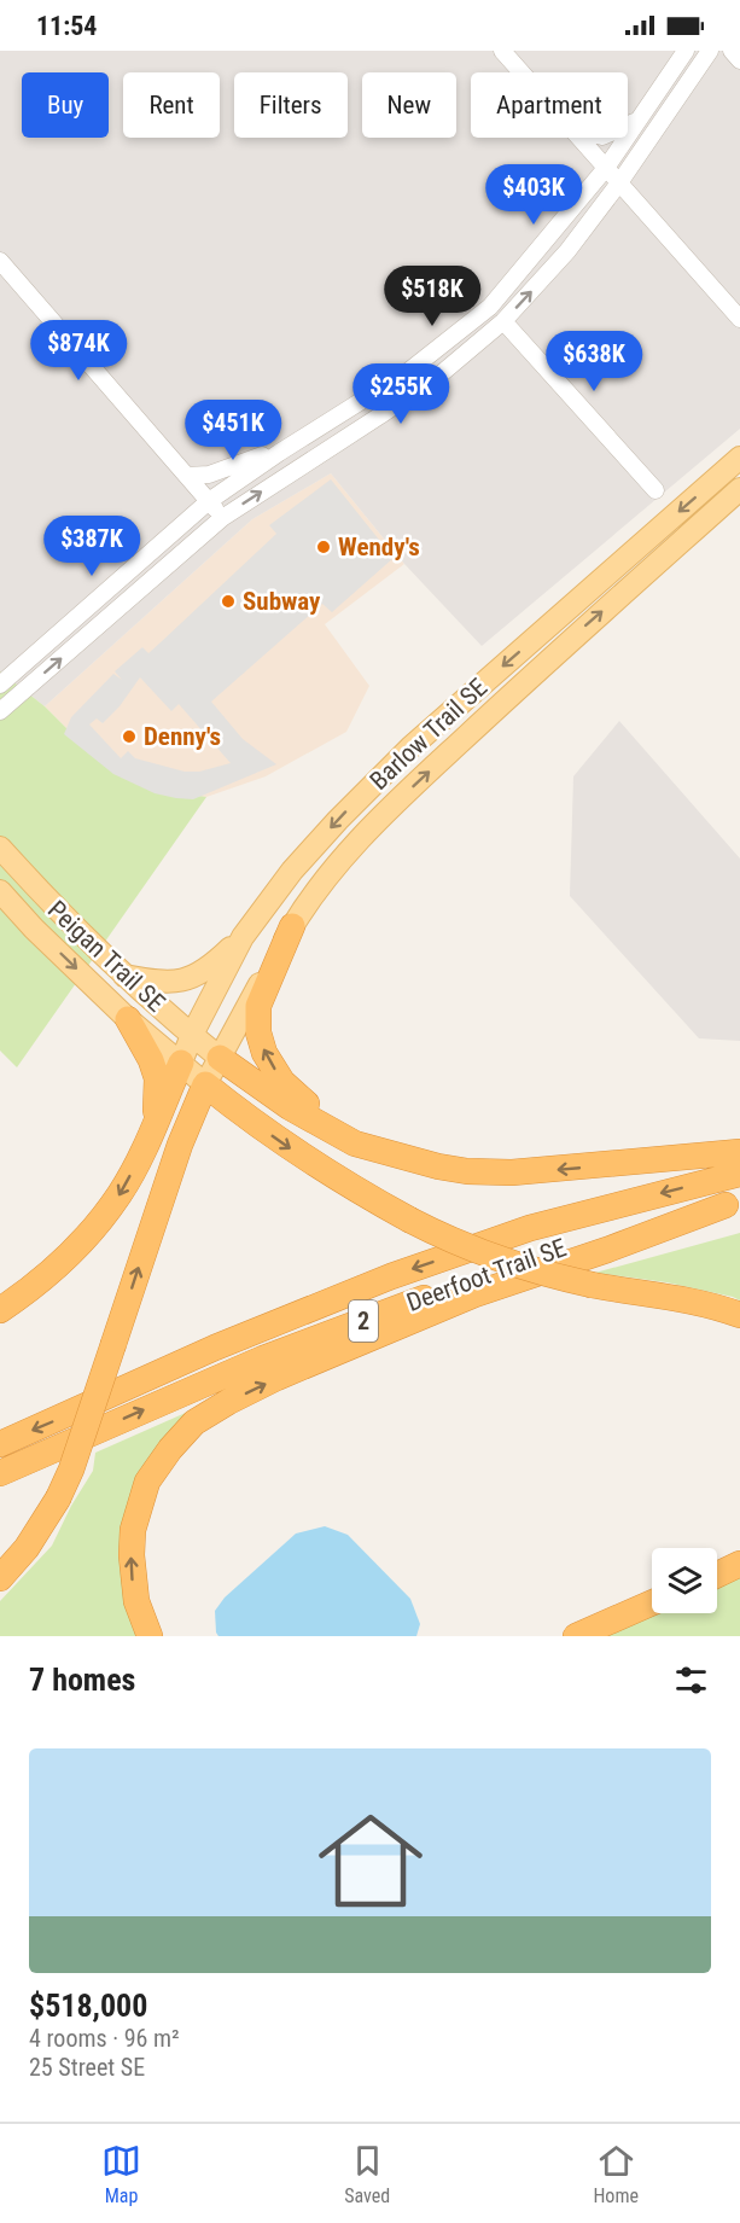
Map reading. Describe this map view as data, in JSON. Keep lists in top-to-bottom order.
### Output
{
  "streets": {
    "highway": ["Deerfoot Trail SE", "2"],
    "main road": ["Barlow Trail SE", "Peigan Trail SE"]
  },
  "crossings": [
    ["Barlow Trail SE", "Peigan Trail SE"]
  ],
  "places": ["Wendy's", "Subway", "Denny's"],
  "page": {
    "status": "11:54",
    "chip": [
      "Buy",
      "Rent",
      "Filters",
      "New",
      "Apartment"
    ],
    "price": [
      "$403K",
      "$518K",
      "$874K",
      "$638K",
      "$255K",
      "$451K",
      "$387K"
    ],
    "heading": "7 homes",
    "list": [
      {
        "name": "$518,000",
        "note": "4 rooms · 96 m² · 25 Street SE"
      }
    ],
    "tabs": ["Map", "Saved", "Home"]
  }
}
